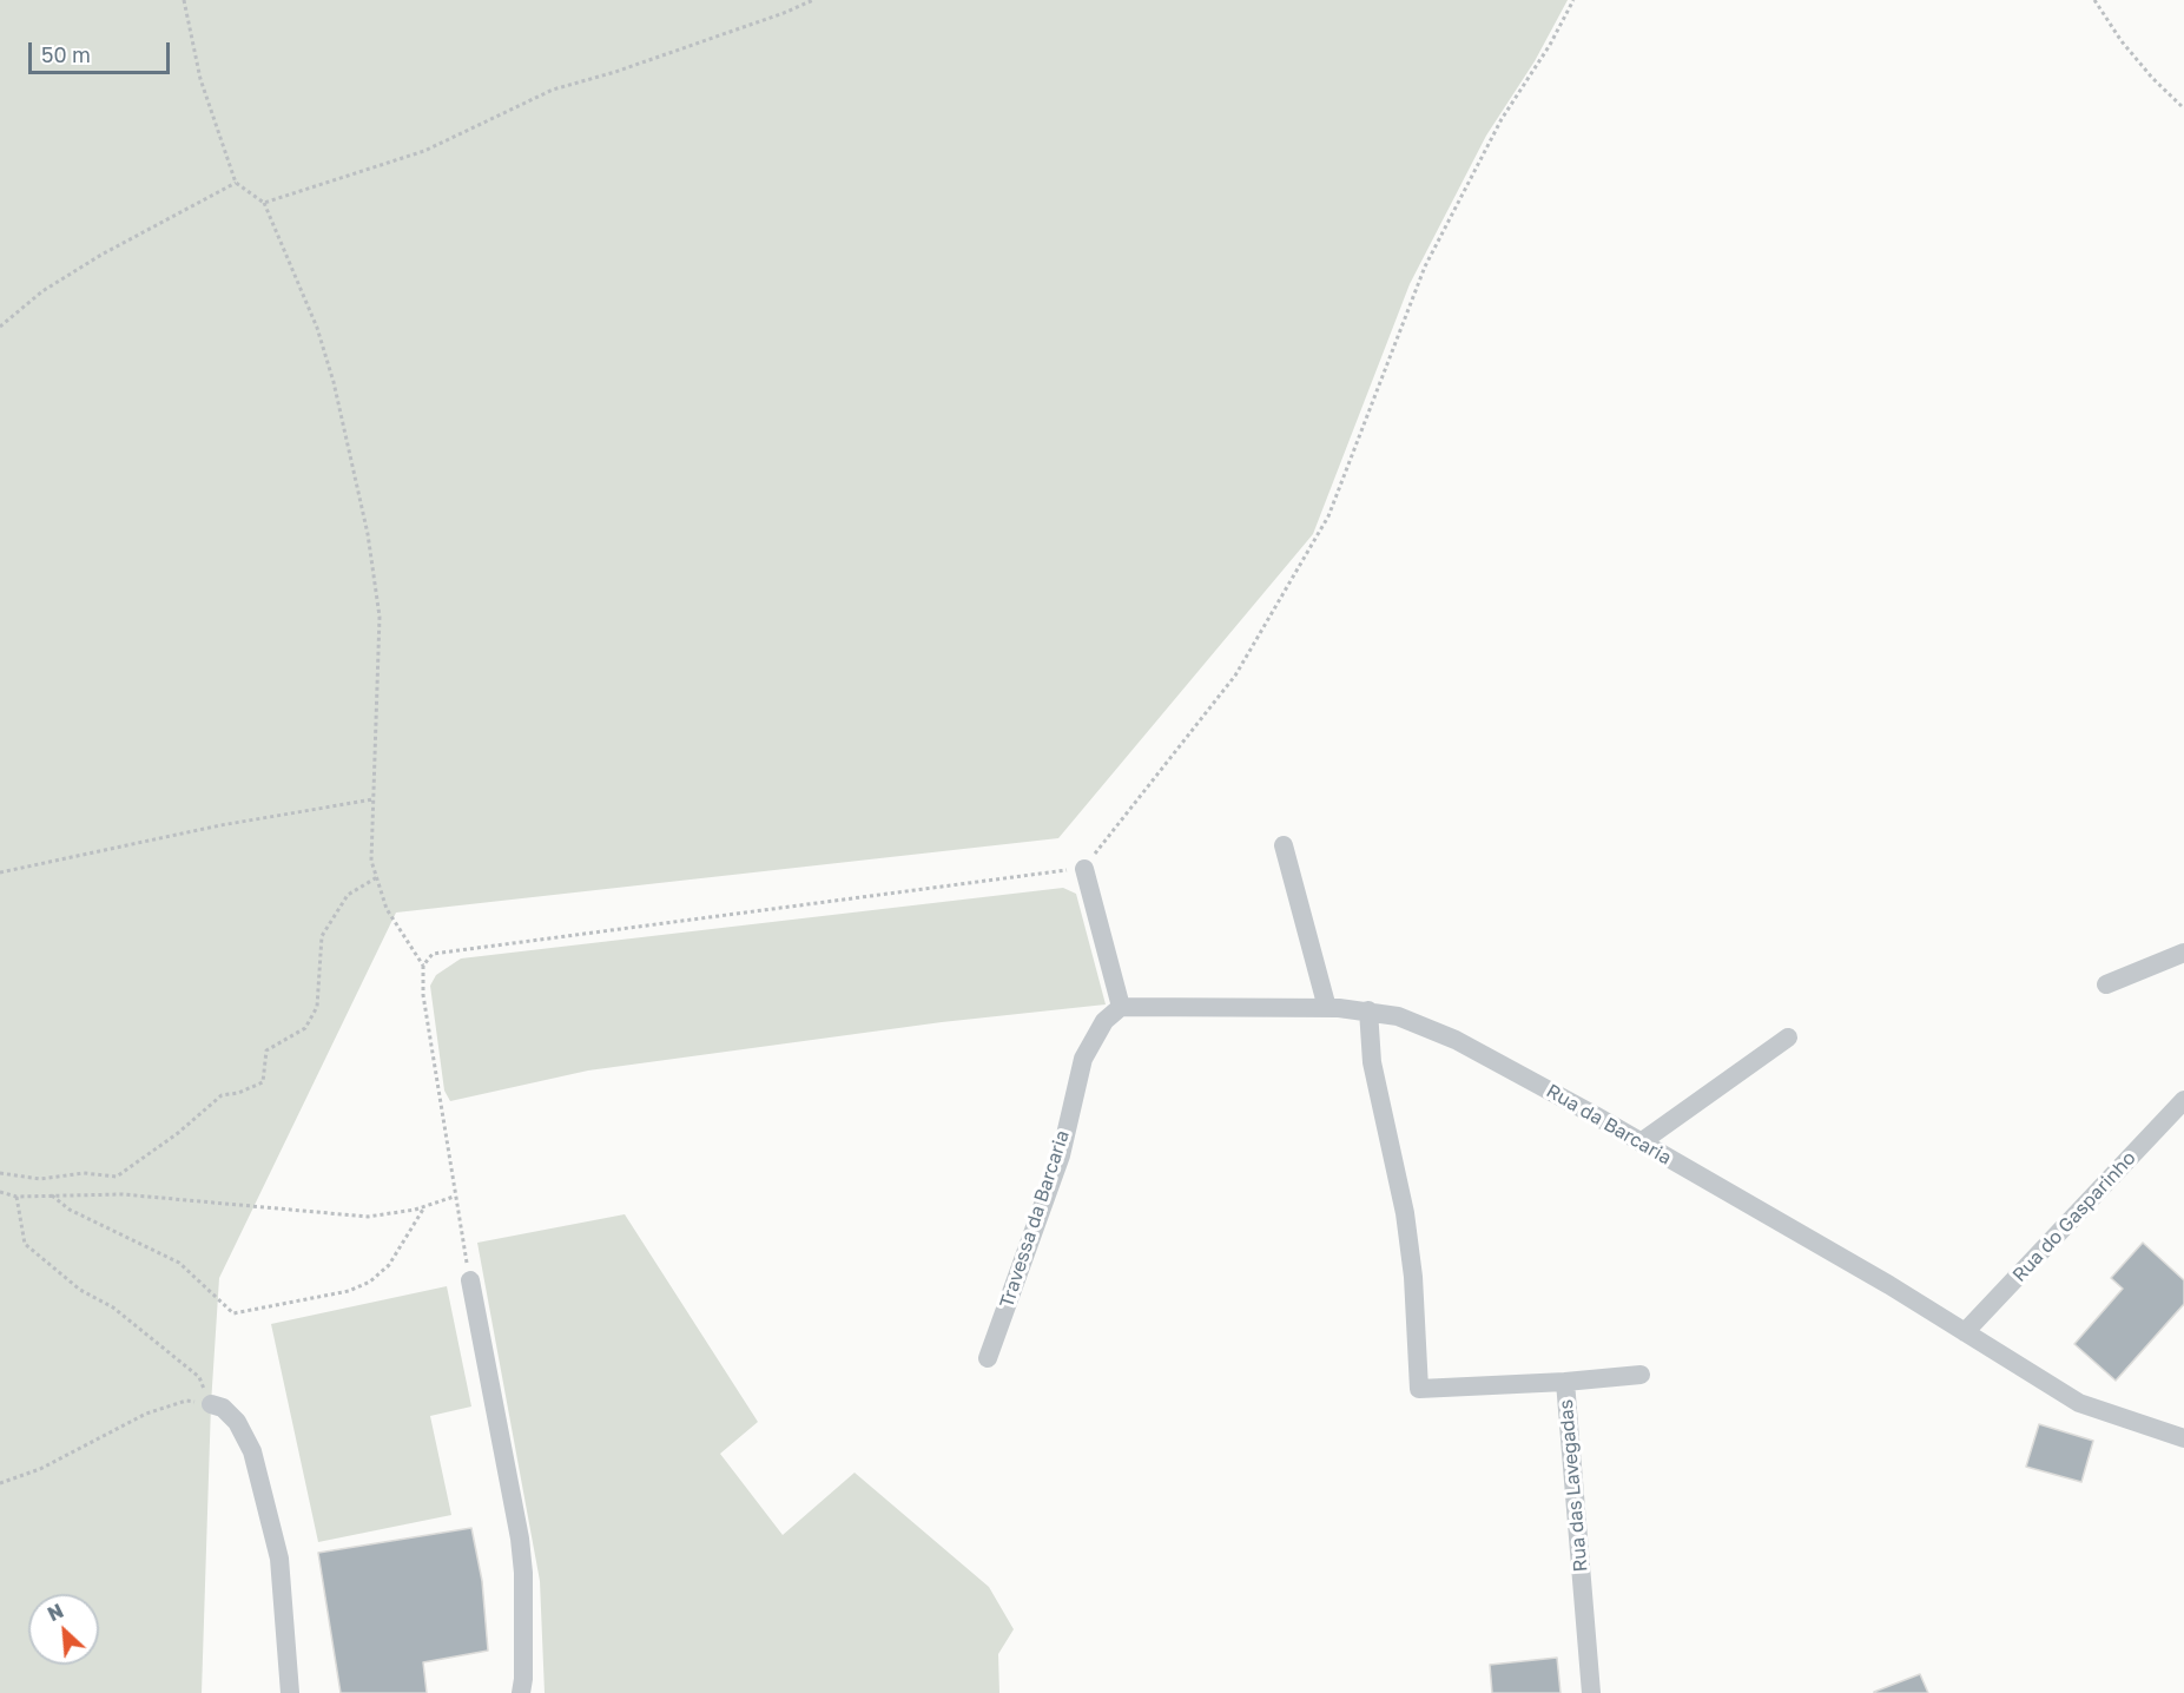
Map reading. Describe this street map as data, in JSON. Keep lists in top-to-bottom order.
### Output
{
  "streets": {
    "street": [
      "Rua da Barcaria",
      "Rua do Gasparinho",
      "Travessa da Barcaria",
      "Rua das Lavegadas"
    ]
  },
  "crossings": [
    ["Rua da Barcaria", "Rua do Gasparinho"],
    ["Rua da Barcaria", "Travessa da Barcaria"],
    ["Rua da Barcaria", "Rua das Lavegadas"]
  ],
  "scale_bar": "50 m",
  "north": "top left"
}
